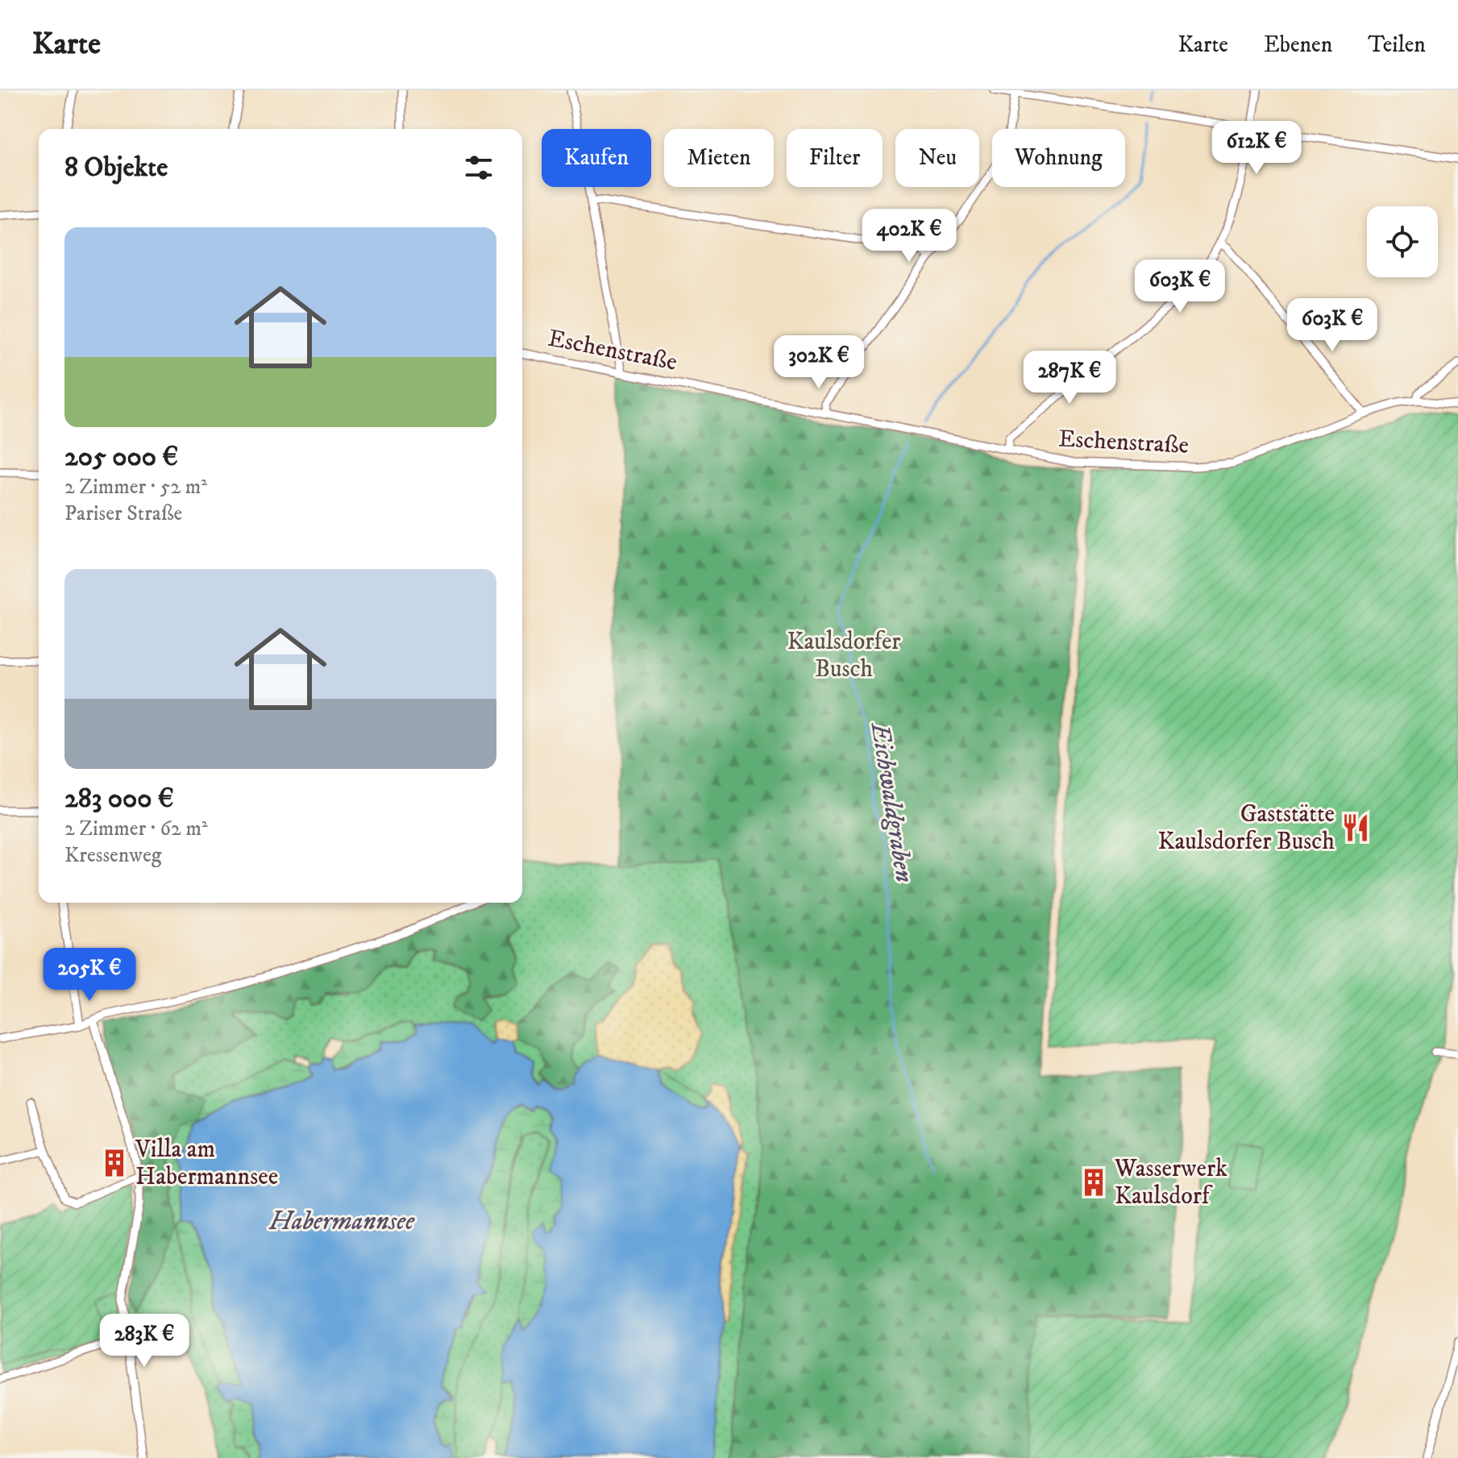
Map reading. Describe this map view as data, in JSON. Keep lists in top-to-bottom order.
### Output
{
  "streets": {
    "street": ["Eschenstraße"]
  },
  "water": ["Eichwaldgraben", "Habermannsee"],
  "parks": ["Kaulsdorfer Busch"],
  "places": {
    "restaurant": ["Gaststätte Kaulsdorfer Busch"],
    "building": ["Villa am Habermannsee", "Wasserwerk Kaulsdorf"]
  },
  "page": {
    "header": "Karte",
    "nav": ["Karte", "Ebenen", "Teilen"],
    "price": [
      "612K €",
      "402K €",
      "603K €",
      "603K €",
      "302K €",
      "287K €",
      "205K €",
      "283K €"
    ],
    "chip": [
      "Kaufen",
      "Mieten",
      "Filter",
      "Neu",
      "Wohnung"
    ],
    "heading": "8 Objekte",
    "list": [
      {
        "name": "205 000 €",
        "note": "2 Zimmer · 52 m² · Pariser Straße"
      },
      {
        "name": "283 000 €",
        "note": "2 Zimmer · 62 m² · Kressenweg"
      }
    ]
  }
}
